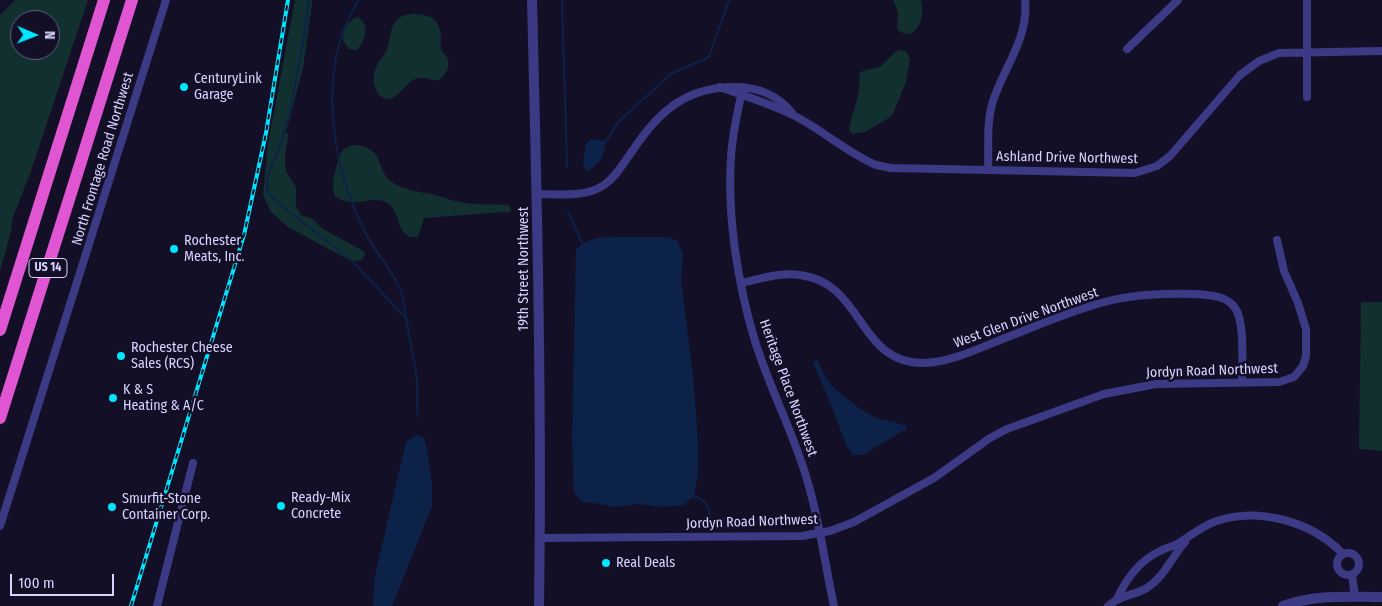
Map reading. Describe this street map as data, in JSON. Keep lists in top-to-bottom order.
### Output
{
  "streets": {
    "highway": ["US 14"],
    "street": [
      "Ashland Drive Northwest",
      "North Frontage Road Northwest",
      "19th Street Northwest",
      "West Glen Drive Northwest",
      "Jordyn Road Northwest",
      "Heritage Place Northwest"
    ]
  },
  "crossings": [
    ["Ashland Drive Northwest", "19th Street Northwest"],
    ["Ashland Drive Northwest", "Heritage Place Northwest"],
    ["19th Street Northwest", "Jordyn Road Northwest"],
    ["West Glen Drive Northwest", "Jordyn Road Northwest"],
    ["West Glen Drive Northwest", "Heritage Place Northwest"],
    ["Jordyn Road Northwest", "Heritage Place Northwest"]
  ],
  "places": [
    "CenturyLink Garage",
    "Rochester Meats, Inc.",
    "Rochester Cheese Sales (RCS)",
    "K & S Heating & A/C",
    "Ready-Mix Concrete",
    "Smurfit-Stone Container Corp.",
    "Real Deals"
  ],
  "scale_bar": "100 m",
  "north": "right"
}
